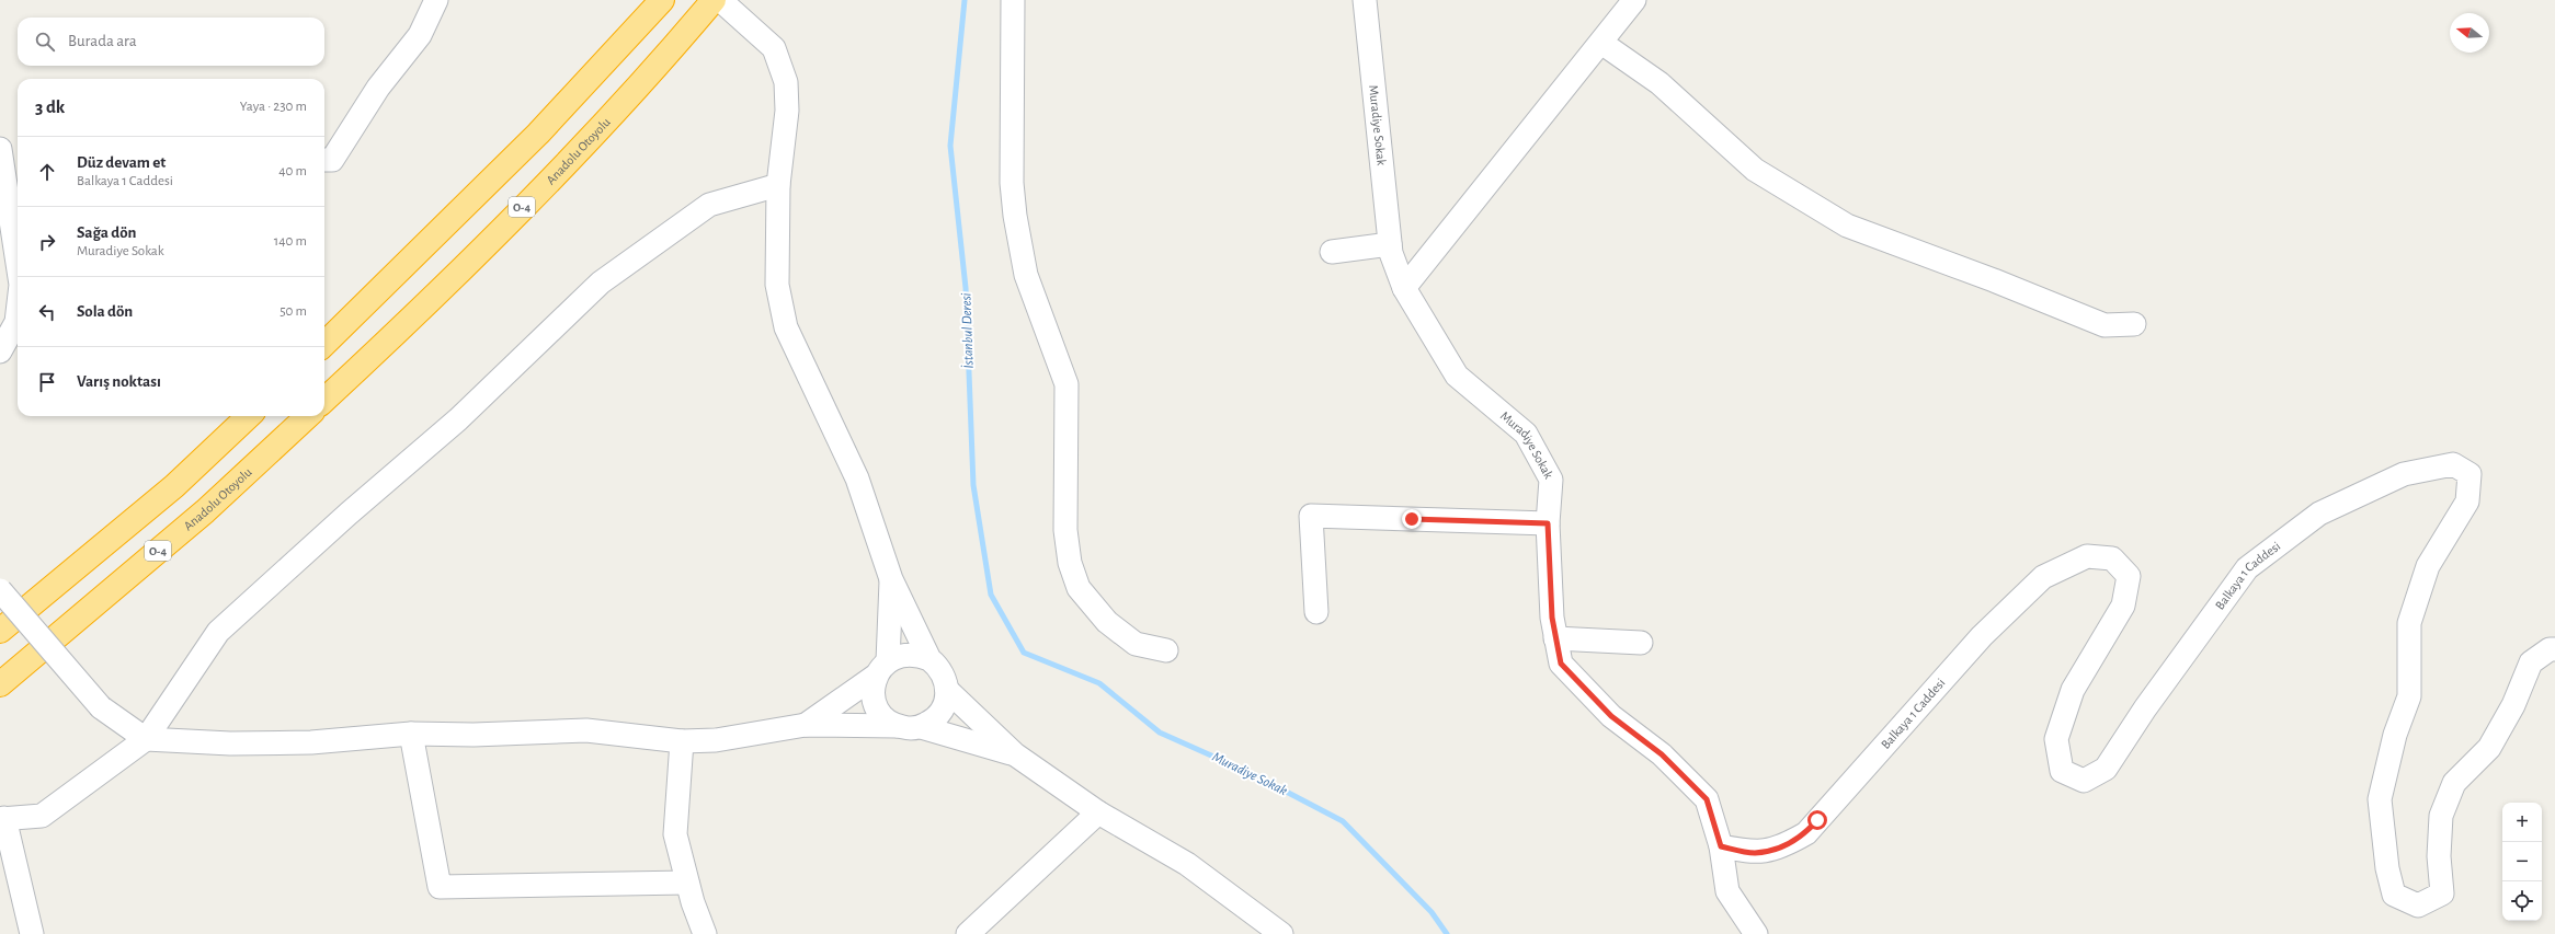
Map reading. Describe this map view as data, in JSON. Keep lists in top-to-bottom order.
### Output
{
  "streets": {
    "highway": ["Anadolu Otoyolu", "O-4"],
    "street": ["Muradiye Sokak", "Balkaya 1 Caddesi"]
  },
  "crossings": [
    ["Muradiye Sokak", "Balkaya 1 Caddesi"]
  ],
  "water": ["İstanbul Deresi", "Muradiye Sokak"],
  "north": "left",
  "page": {
    "search": "Burada ara",
    "heading": ["3 dk", "Yaya · 230 m"],
    "list": [
      ["Düz devam et", "Balkaya 1 Caddesi", "40 m"],
      ["Sağa dön", "Muradiye Sokak", "140 m"],
      ["Sola dön", "50 m"],
      "Varış noktası"
    ],
    "map_buttons": ["+", "−"]
  }
}
